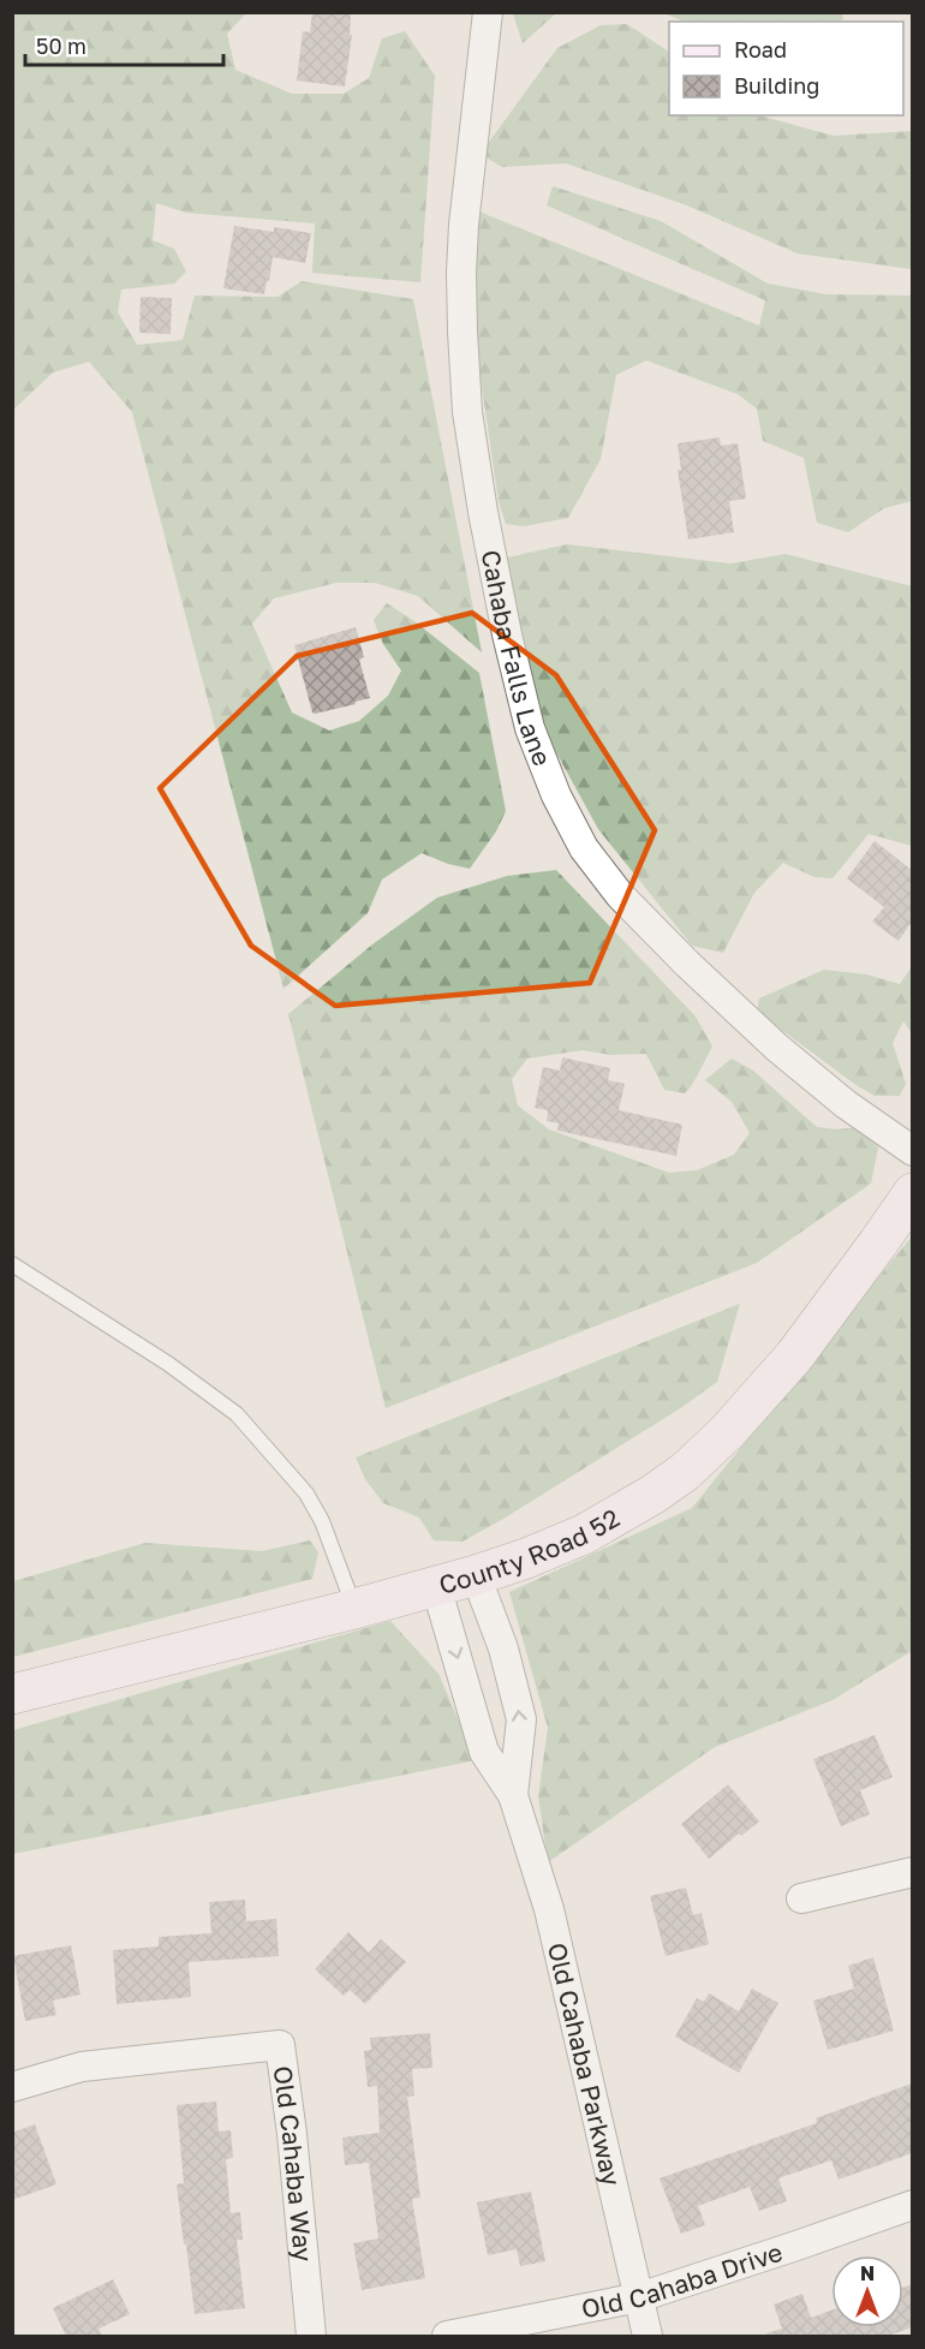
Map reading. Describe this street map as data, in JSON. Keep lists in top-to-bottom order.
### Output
{
  "streets": {
    "main road": ["County Road 52"],
    "street": [
      "Cahaba Falls Lane",
      "Old Cahaba Parkway",
      "Old Cahaba Way",
      "Old Cahaba Drive"
    ]
  },
  "crossings": [
    ["County Road 52", "Old Cahaba Parkway"],
    ["Old Cahaba Parkway", "Old Cahaba Drive"]
  ],
  "legend": ["Road", "Building"],
  "scale_bar": "50 m",
  "north": "top"
}
